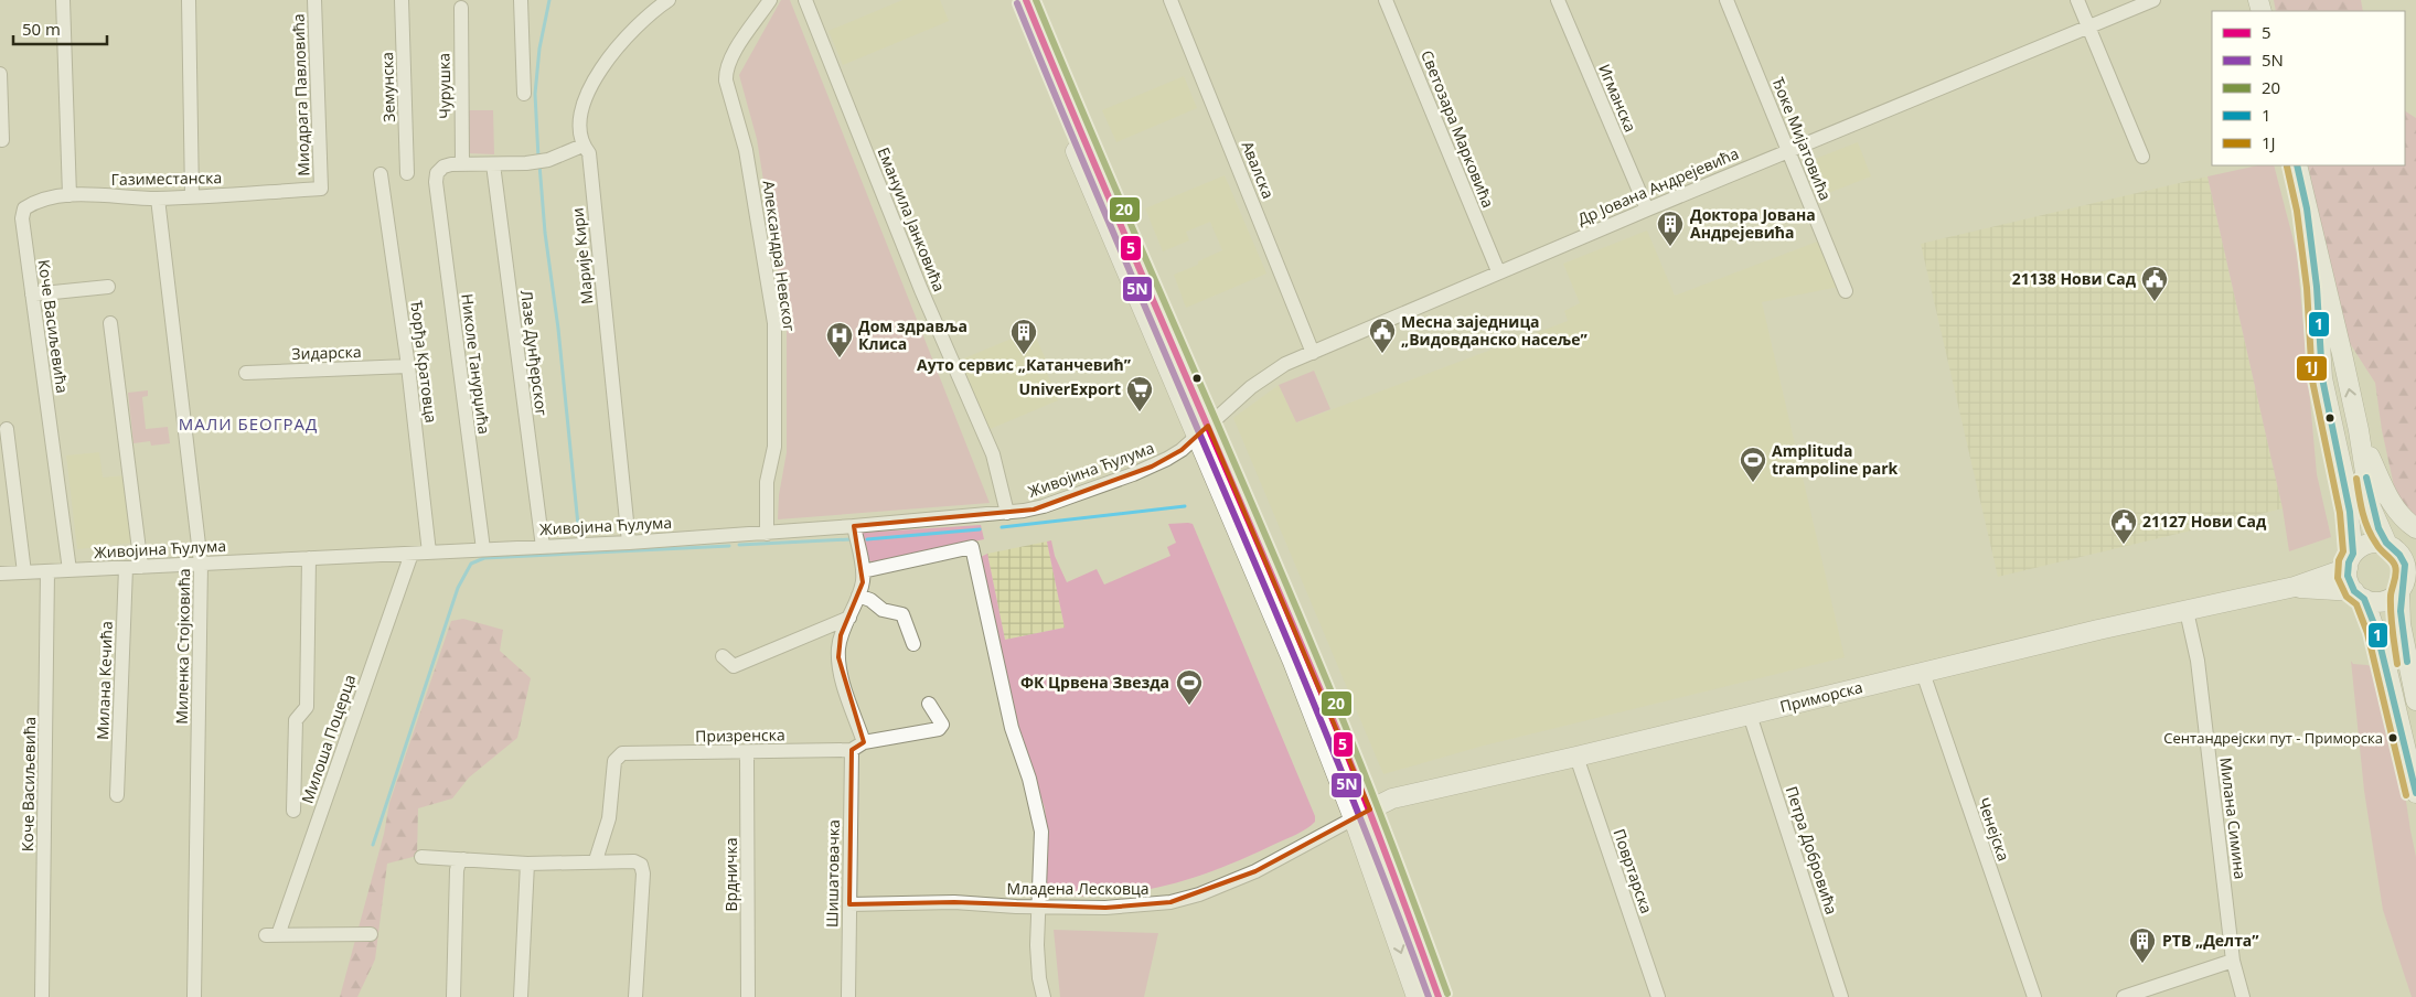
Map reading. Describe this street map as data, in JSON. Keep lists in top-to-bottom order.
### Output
{
  "streets": {
    "main road": ["Приморска"],
    "street": [
      "Чурушка",
      "Земунска",
      "Миодрага Павловића",
      "Игманска",
      "Светозара Марковића",
      "Ђоке Мијатовића",
      "Авалска",
      "Газиместанска",
      "Др Јована Андрејевића",
      "Емануила Јанковића",
      "Марије Кири",
      "Александра Невског",
      "Коче Васиљевића",
      "Зидарска",
      "Лазе Дунђерског",
      "Ђорђа Кратовца",
      "Николе Танурџића",
      "Живојина Ћулума",
      "Миленка Стојковића",
      "Милана Кечића",
      "Призренска",
      "Милоша Поцерца",
      "Милана Симина",
      "Ченејска",
      "Петра Добровића",
      "Повртарска",
      "Шишатовачка",
      "Врдничка",
      "Младена Лесковца"
    ]
  },
  "crossings": [
    ["Чурушка", "Николе Танурџића"],
    ["Миодрага Павловића", "Газиместанска"],
    ["Игманска", "Др Јована Андрејевића"],
    ["Светозара Марковића", "Др Јована Андрејевића"],
    ["Ђоке Мијатовића", "Др Јована Андрејевића"],
    ["Авалска", "Др Јована Андрејевића"],
    ["Газиместанска", "Коче Васиљевића"],
    ["Газиместанска", "Миленка Стојковића"],
    ["Др Јована Андрејевића", "Живојина Ћулума"],
    ["Емануила Јанковића", "Живојина Ћулума"],
    ["Марије Кири", "Живојина Ћулума"],
    ["Александра Невског", "Живојина Ћулума"],
    ["Коче Васиљевића", "Живојина Ћулума"],
    ["Зидарска", "Ђорђа Кратовца"],
    ["Лазе Дунђерског", "Живојина Ћулума"],
    ["Ђорђа Кратовца", "Живојина Ћулума"],
    ["Николе Танурџића", "Живојина Ћулума"],
    ["Живојина Ћулума", "Миленка Стојковића"],
    ["Живојина Ћулума", "Милана Кечића"],
    ["Живојина Ћулума", "Милоша Поцерца"],
    ["Приморска", "Милана Симина"],
    ["Приморска", "Ченејска"],
    ["Приморска", "Петра Добровића"],
    ["Приморска", "Повртарска"],
    ["Приморска", "Младена Лесковца"],
    ["Призренска", "Шишатовачка"],
    ["Призренска", "Врдничка"],
    ["Шишатовачка", "Младена Лесковца"]
  ],
  "districts": ["МАЛИ БЕОГРАД"],
  "places": {
    "building": ["Доктора Јована Андрејевића", "Ауто сервис „Катанчевић”", "РТВ „Делта”"],
    "public building": ["21138 Нови Сад", "Месна заједница „Видовданско насеље”", "21127 Нови Сад"],
    "hospital": ["Дом здравља Клиса"],
    "supermarket": ["UniverExport"],
    "sports": ["Amplituda trampoline park", "ФК Црвена Звезда"],
    "other": ["Сентандрејски пут - Приморска"]
  },
  "lines": [
    "transit line 5",
    "transit line 20",
    "transit line 5N",
    "transit line 1",
    "transit line 1J"
  ],
  "legend": [
    "5",
    "5N",
    "20",
    "1",
    "1J"
  ],
  "scale_bar": "50 m"
}
